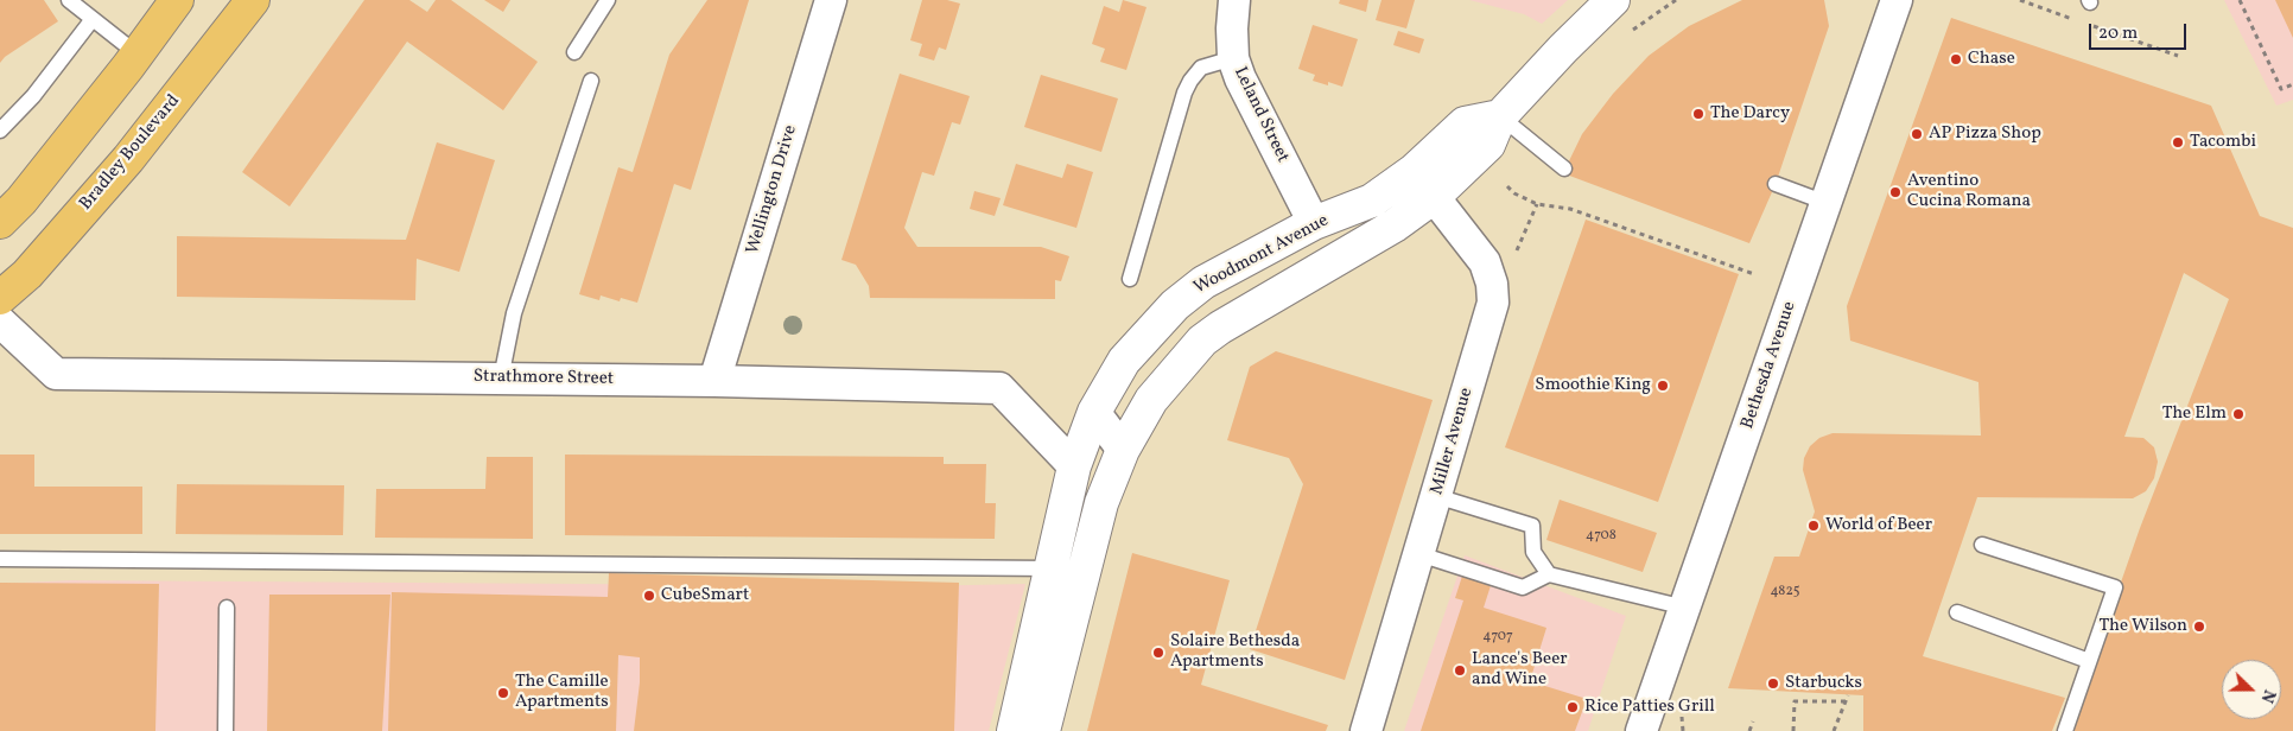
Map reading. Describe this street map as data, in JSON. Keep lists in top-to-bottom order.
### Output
{
  "streets": {
    "main road": ["Bradley Boulevard"],
    "street": [
      "Leland Street",
      "Wellington Drive",
      "Woodmont Avenue",
      "Bethesda Avenue",
      "Strathmore Street",
      "Miller Avenue"
    ]
  },
  "crossings": [
    ["Leland Street", "Woodmont Avenue"],
    ["Wellington Drive", "Strathmore Street"],
    ["Woodmont Avenue", "Strathmore Street"],
    ["Woodmont Avenue", "Miller Avenue"]
  ],
  "places": [
    "Chase",
    "The Darcy",
    "AP Pizza Shop",
    "Tacombi",
    "Aventino Cucina Romana",
    "Smoothie King",
    "The Elm",
    "World of Beer",
    "CubeSmart",
    "The Wilson",
    "Solaire Bethesda Apartments",
    "Lance's Beer and Wine",
    "Starbucks",
    "The Camille Apartments",
    "Rice Patties Grill"
  ],
  "house_numbers": ["4708", "4825", "4707"],
  "scale_bar": "20 m",
  "north": "right"
}
